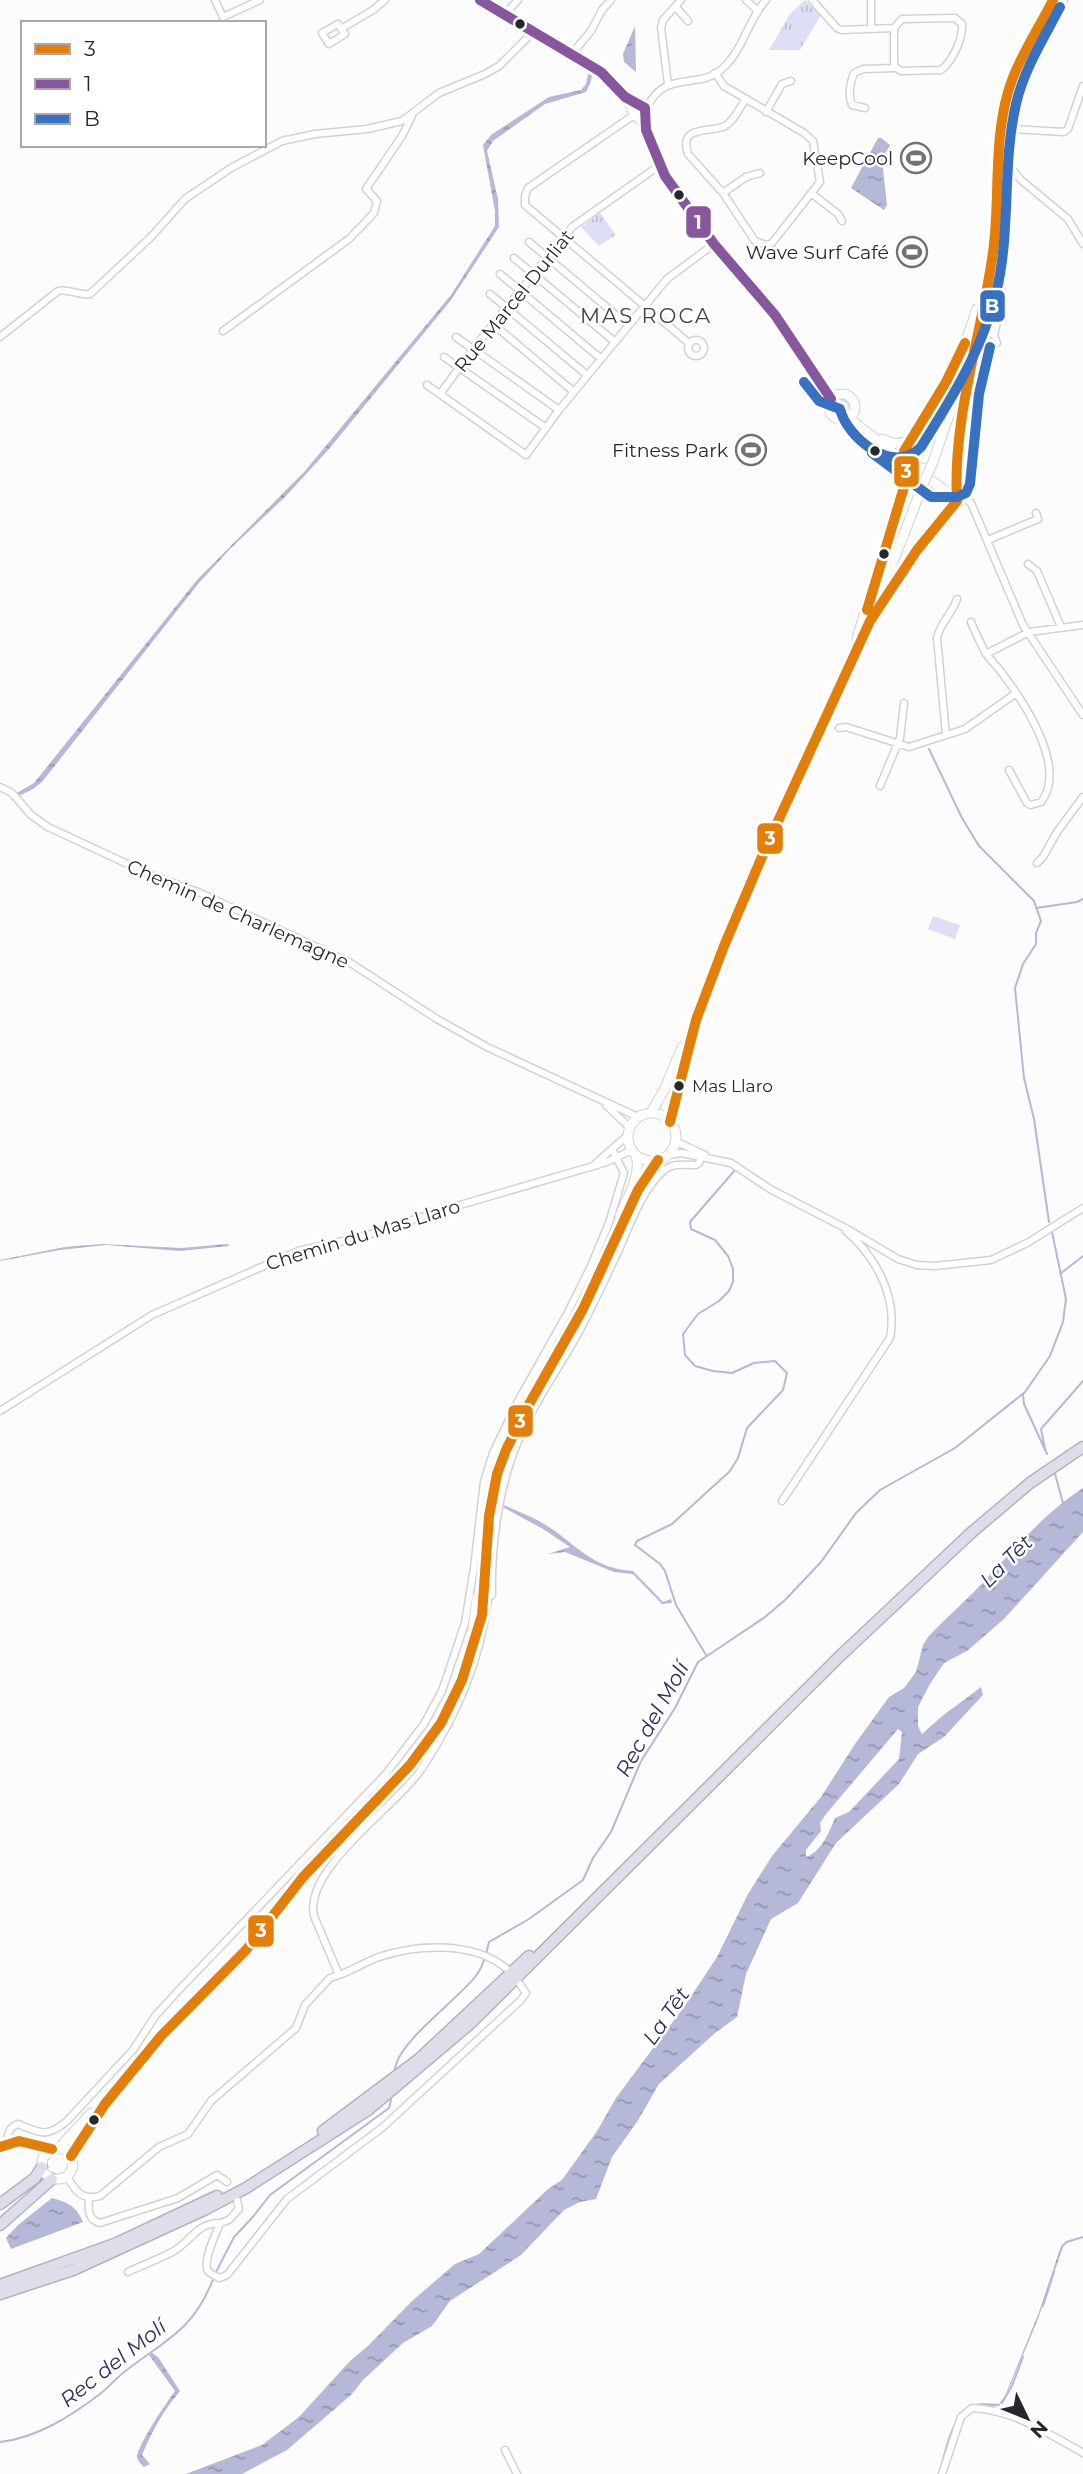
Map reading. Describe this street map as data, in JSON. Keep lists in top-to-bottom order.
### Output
{
  "streets": {
    "street": ["Rue Marcel Durliat", "Chemin de Charlemagne", "Chemin du Mas Llaro"]
  },
  "districts": ["MAS ROCA"],
  "water": ["La Têt", "Rec del Molí"],
  "places": {
    "sports": ["KeepCool", "Wave Surf Café", "Fitness Park"],
    "other": ["Mas Llaro"]
  },
  "lines": ["transit line 3", "transit line 1", "transit line B"],
  "legend": ["3", "1", "B"],
  "north": "bottom right"
}
